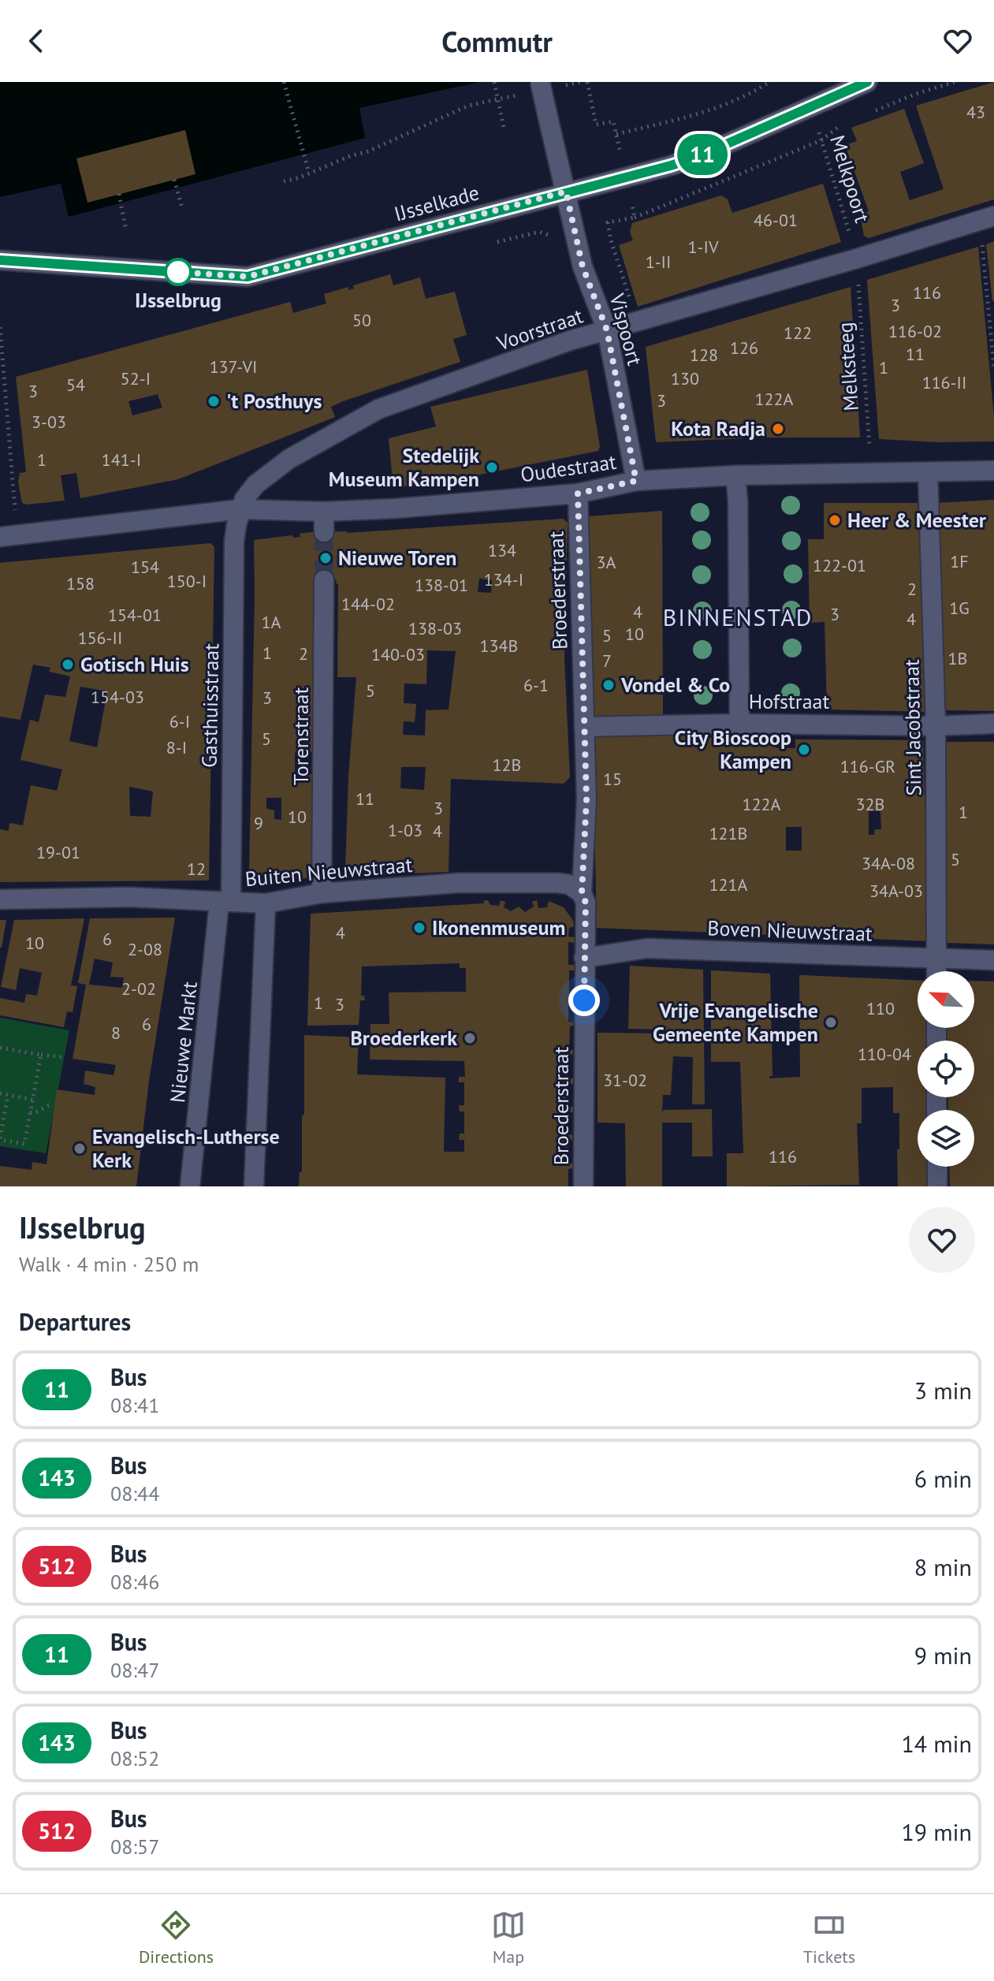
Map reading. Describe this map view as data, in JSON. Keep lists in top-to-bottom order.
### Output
{
  "streets": {
    "street": [
      "IJsselkade",
      "Voorstraat",
      "Vispoort",
      "Oudestraat",
      "Broederstraat",
      "Hofstraat",
      "Gasthuisstraat",
      "Sint Jacobstraat",
      "Torenstraat",
      "Buiten Nieuwstraat",
      "Boven Nieuwstraat",
      "Nieuwe Markt"
    ],
    "path": ["Melkpoort", "Melksteeg"]
  },
  "crossings": [
    ["Melkpoort", "IJsselkade"],
    ["Melkpoort", "Voorstraat"],
    ["Melkpoort", "Melksteeg"],
    ["IJsselkade", "Vispoort"],
    ["Voorstraat", "Vispoort"],
    ["Voorstraat", "Melksteeg"],
    ["Voorstraat", "Oudestraat"],
    ["Voorstraat", "Gasthuisstraat"],
    ["Vispoort", "Oudestraat"],
    ["Melksteeg", "Oudestraat"],
    ["Oudestraat", "Broederstraat"],
    ["Oudestraat", "Gasthuisstraat"],
    ["Oudestraat", "Sint Jacobstraat"],
    ["Broederstraat", "Hofstraat"],
    ["Broederstraat", "Buiten Nieuwstraat"],
    ["Broederstraat", "Boven Nieuwstraat"],
    ["Hofstraat", "Sint Jacobstraat"],
    ["Gasthuisstraat", "Buiten Nieuwstraat"],
    ["Gasthuisstraat", "Nieuwe Markt"],
    ["Sint Jacobstraat", "Boven Nieuwstraat"],
    ["Torenstraat", "Buiten Nieuwstraat"],
    ["Buiten Nieuwstraat", "Nieuwe Markt"]
  ],
  "districts": ["BINNENSTAD"],
  "places": [
    "IJsselbrug",
    "'t Posthuys",
    "Kota Radja",
    "Stedelijk Museum Kampen",
    "Heer & Meester",
    "Nieuwe Toren",
    "Gotisch Huis",
    "Vondel & Co",
    "City Bioscoop Kampen",
    "Ikonenmuseum",
    "Vrije Evangelische Gemeente Kampen",
    "Broederkerk",
    "Evangelisch-Lutherse Kerk"
  ],
  "lines": ["bus line 11"],
  "house_numbers": [
    "43",
    "46-01",
    "1-IV",
    "1-II",
    "116",
    "3",
    "50",
    "116-02",
    "122",
    "126",
    "11",
    "128",
    "137-VI",
    "1",
    "52-I",
    "130",
    "116-II",
    "54",
    "3",
    "122A",
    "3",
    "3-03",
    "1",
    "141-I",
    "134",
    "1F",
    "3A",
    "122-01",
    "154",
    "134-I",
    "150-I",
    "158",
    "138-01",
    "2",
    "144-02",
    "1G",
    "4",
    "3",
    "154-01",
    "4",
    "1A",
    "138-03",
    "10",
    "5",
    "156-II",
    "134B",
    "1",
    "2",
    "140-03",
    "1B",
    "7",
    "6-1",
    "5",
    "154-03",
    "3",
    "6-I",
    "5",
    "8-I",
    "12B",
    "116-GR",
    "15",
    "11",
    "122A",
    "32B",
    "3",
    "1",
    "10",
    "9",
    "1-03",
    "4",
    "121B",
    "19-01",
    "5",
    "34A-08",
    "12",
    "121A",
    "34A-03",
    "4",
    "6",
    "10",
    "2-08",
    "2-02",
    "1",
    "3",
    "110",
    "6",
    "8",
    "110-04",
    "31-02",
    "116"
  ],
  "north": "top left",
  "page": {
    "header": "Commutr",
    "on_map": "11",
    "heading": [
      ["IJsselbrug", "Walk · 4 min · 250 m"],
      "Departures"
    ],
    "list": [
      {
        "mark": "11",
        "name": "Bus",
        "note": "08:41",
        "value": "3 min"
      },
      {
        "mark": "143",
        "name": "Bus",
        "note": "08:44",
        "value": "6 min"
      },
      {
        "mark": "512",
        "name": "Bus",
        "note": "08:46",
        "value": "8 min"
      },
      {
        "mark": "11",
        "name": "Bus",
        "note": "08:47",
        "value": "9 min"
      },
      {
        "mark": "143",
        "name": "Bus",
        "note": "08:52",
        "value": "14 min"
      },
      {
        "mark": "512",
        "name": "Bus",
        "note": "08:57",
        "value": "19 min"
      }
    ],
    "tabs": ["Directions", "Map", "Tickets"]
  }
}
